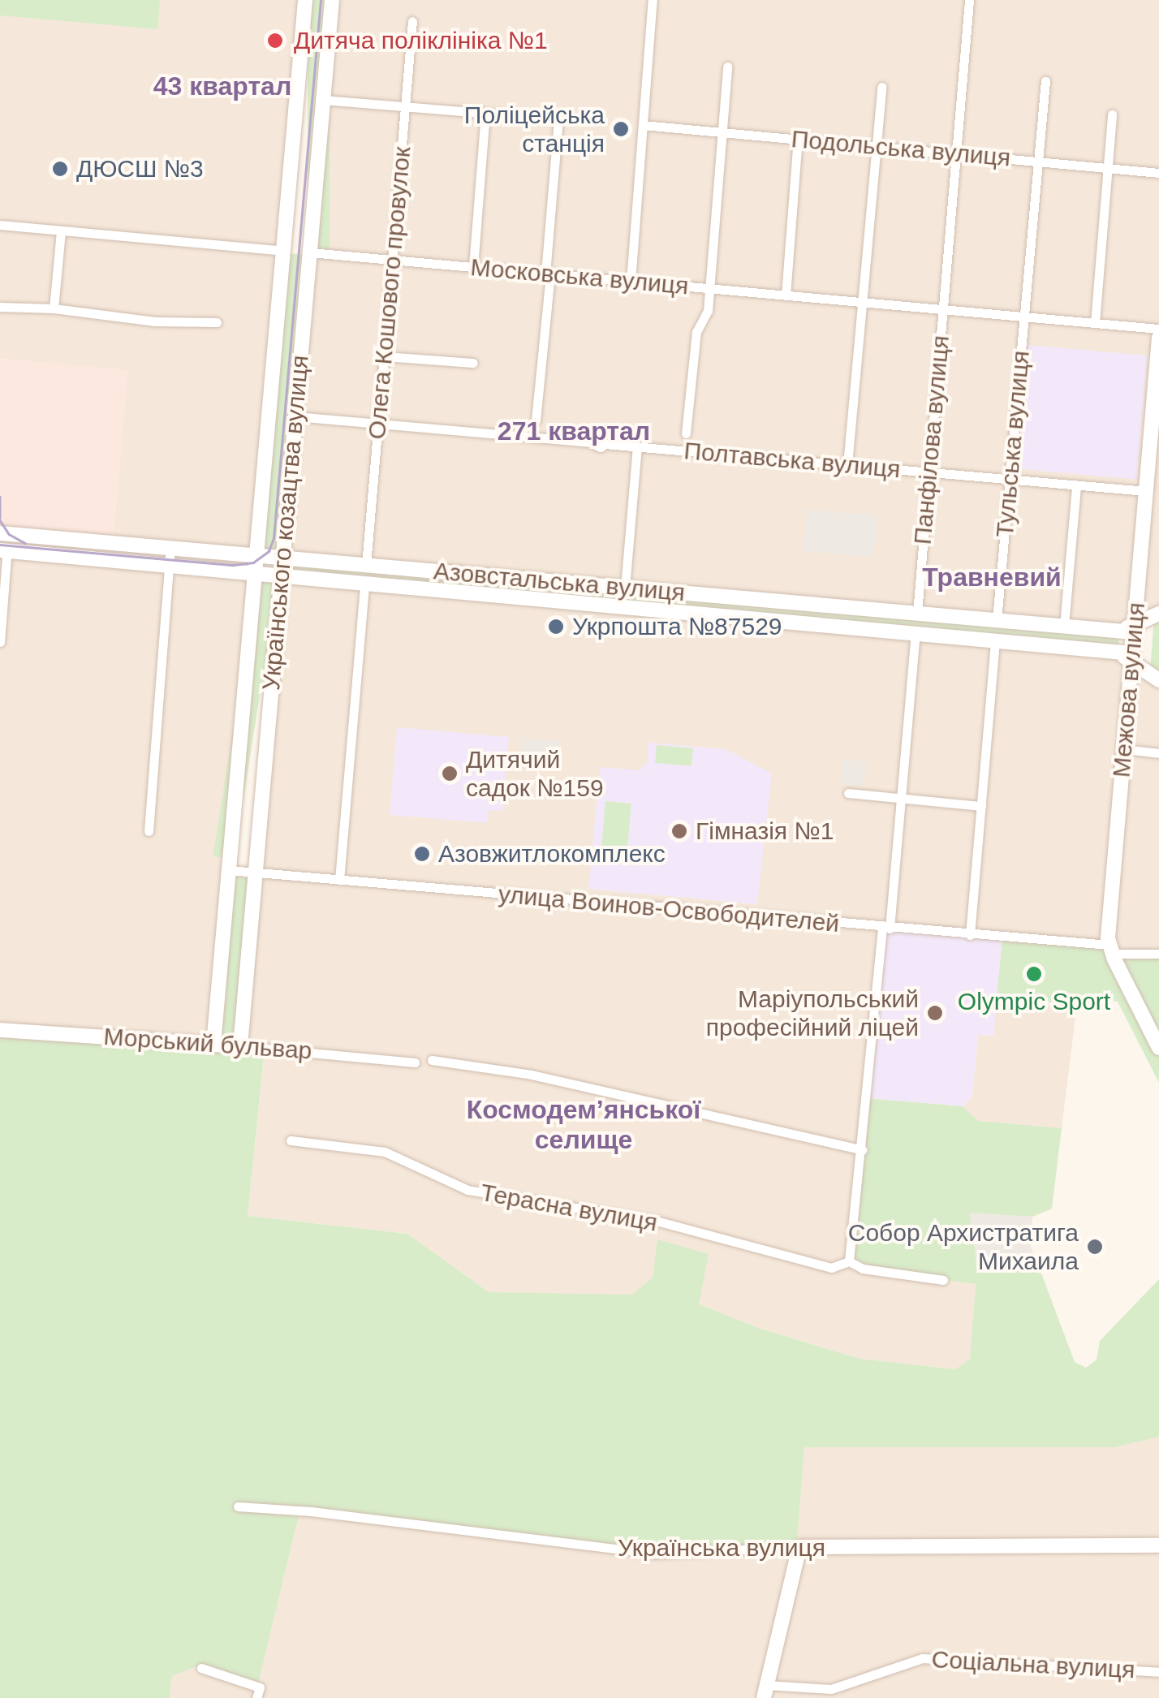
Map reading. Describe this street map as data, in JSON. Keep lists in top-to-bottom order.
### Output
{
  "streets": {
    "street": [
      "Подольська вулиця",
      "Московська вулиця",
      "Олега Кошового провулок",
      "Панфілова вулиця",
      "Тульська вулиця",
      "Полтавська вулиця",
      "Українського козацтва вулиця",
      "Азовстальська вулиця",
      "Межова вулиця",
      "улица Воинов-Освободителей",
      "Морський бульвар",
      "Терасна вулиця",
      "Українська вулиця",
      "Соціальна вулиця"
    ]
  },
  "crossings": [
    ["Подольська вулиця", "Панфілова вулиця"],
    ["Подольська вулиця", "Тульська вулиця"],
    ["Московська вулиця", "Олега Кошового провулок"],
    ["Московська вулиця", "Панфілова вулиця"],
    ["Московська вулиця", "Тульська вулиця"],
    ["Московська вулиця", "Українського козацтва вулиця"],
    ["Олега Кошового провулок", "Полтавська вулиця"],
    ["Олега Кошового провулок", "Азовстальська вулиця"],
    ["Панфілова вулиця", "Полтавська вулиця"],
    ["Панфілова вулиця", "Азовстальська вулиця"],
    ["Панфілова вулиця", "улица Воинов-Освободителей"],
    ["Тульська вулиця", "Полтавська вулиця"],
    ["Тульська вулиця", "Азовстальська вулиця"],
    ["Полтавська вулиця", "Українського козацтва вулиця"],
    ["Полтавська вулиця", "Межова вулиця"],
    ["Українського козацтва вулиця", "Азовстальська вулиця"],
    ["Українського козацтва вулиця", "улица Воинов-Освободителей"],
    ["Українського козацтва вулиця", "Морський бульвар"],
    ["Азовстальська вулиця", "Межова вулиця"],
    ["Межова вулиця", "улица Воинов-Освободителей"]
  ],
  "districts": [
    "43 квартал",
    "271 квартал",
    "Травневий",
    "Космодем’янської селище"
  ],
  "places": [
    "Дитяча поліклініка №1",
    "Поліцейська станція",
    "ДЮСШ №3",
    "Укрпошта №87529",
    "Дитячий садок №159",
    "Гімназія №1",
    "Азовжитлокомплекс",
    "Olympic Sport",
    "Маріупольський професійний ліцей",
    "Собор Архистратига Михаила"
  ]
}
